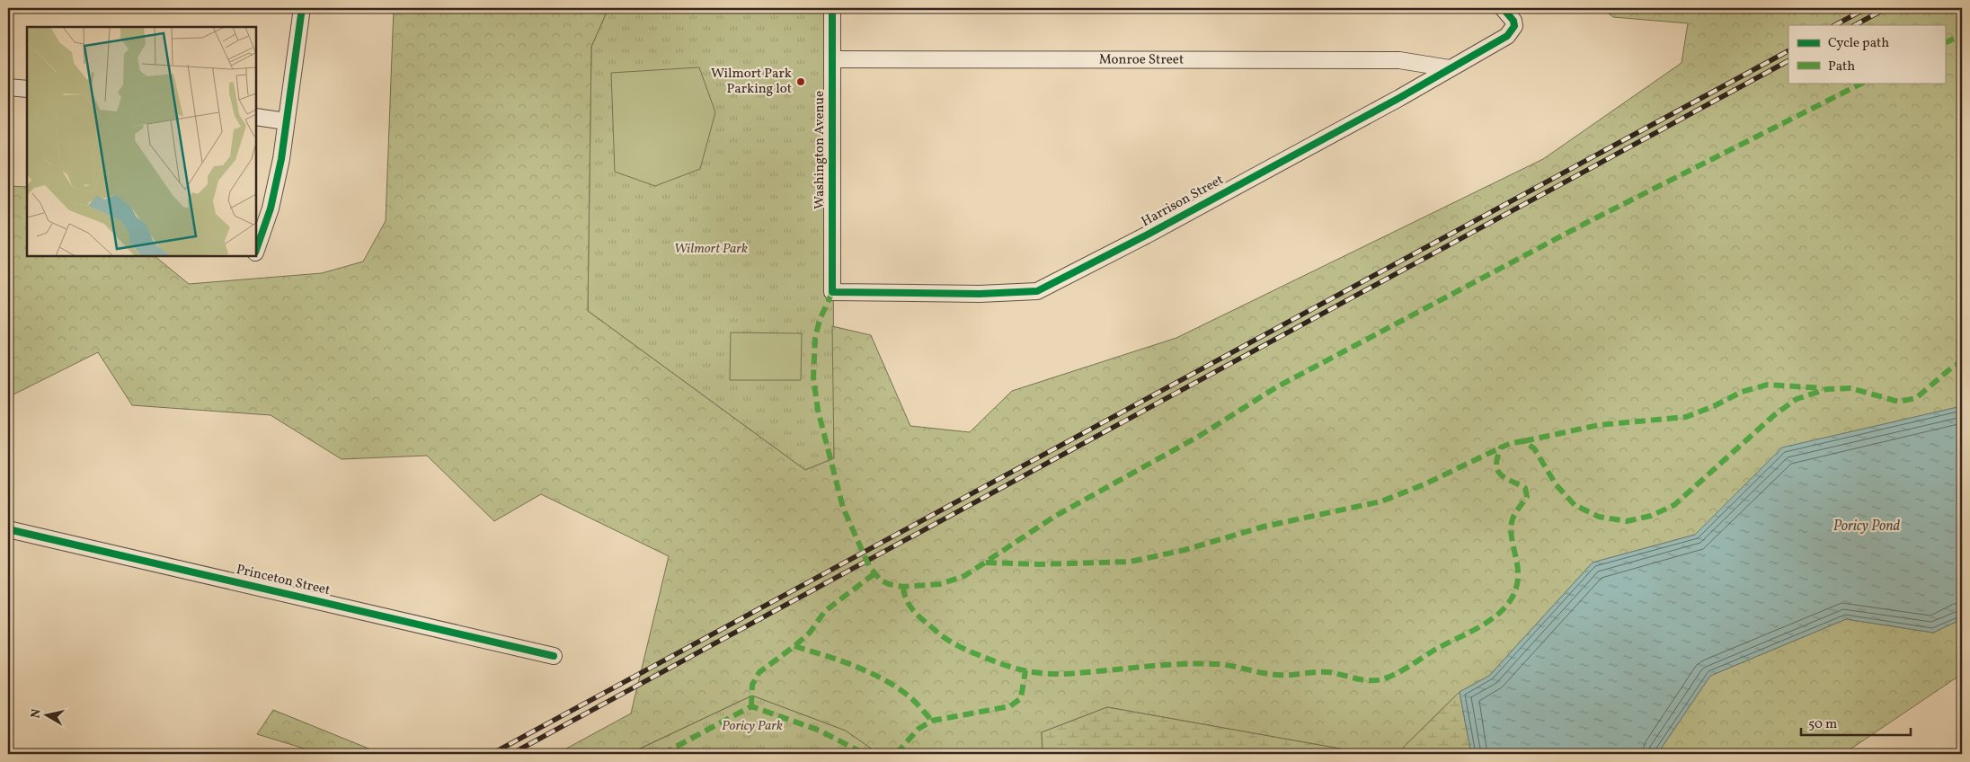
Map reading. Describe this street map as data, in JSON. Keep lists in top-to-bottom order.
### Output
{
  "streets": {
    "street": [
      "Monroe Street",
      "Washington Avenue",
      "Harrison Street",
      "Princeton Street"
    ]
  },
  "crossings": [
    ["Monroe Street", "Washington Avenue"],
    ["Monroe Street", "Harrison Street"],
    ["Washington Avenue", "Harrison Street"]
  ],
  "water": ["Poricy Pond"],
  "parks": ["Wilmort Park", "Poricy Park"],
  "places": ["Wilmort Park Parking lot"],
  "legend": ["Cycle path", "Path"],
  "scale_bar": "50 m",
  "north": "left"
}
